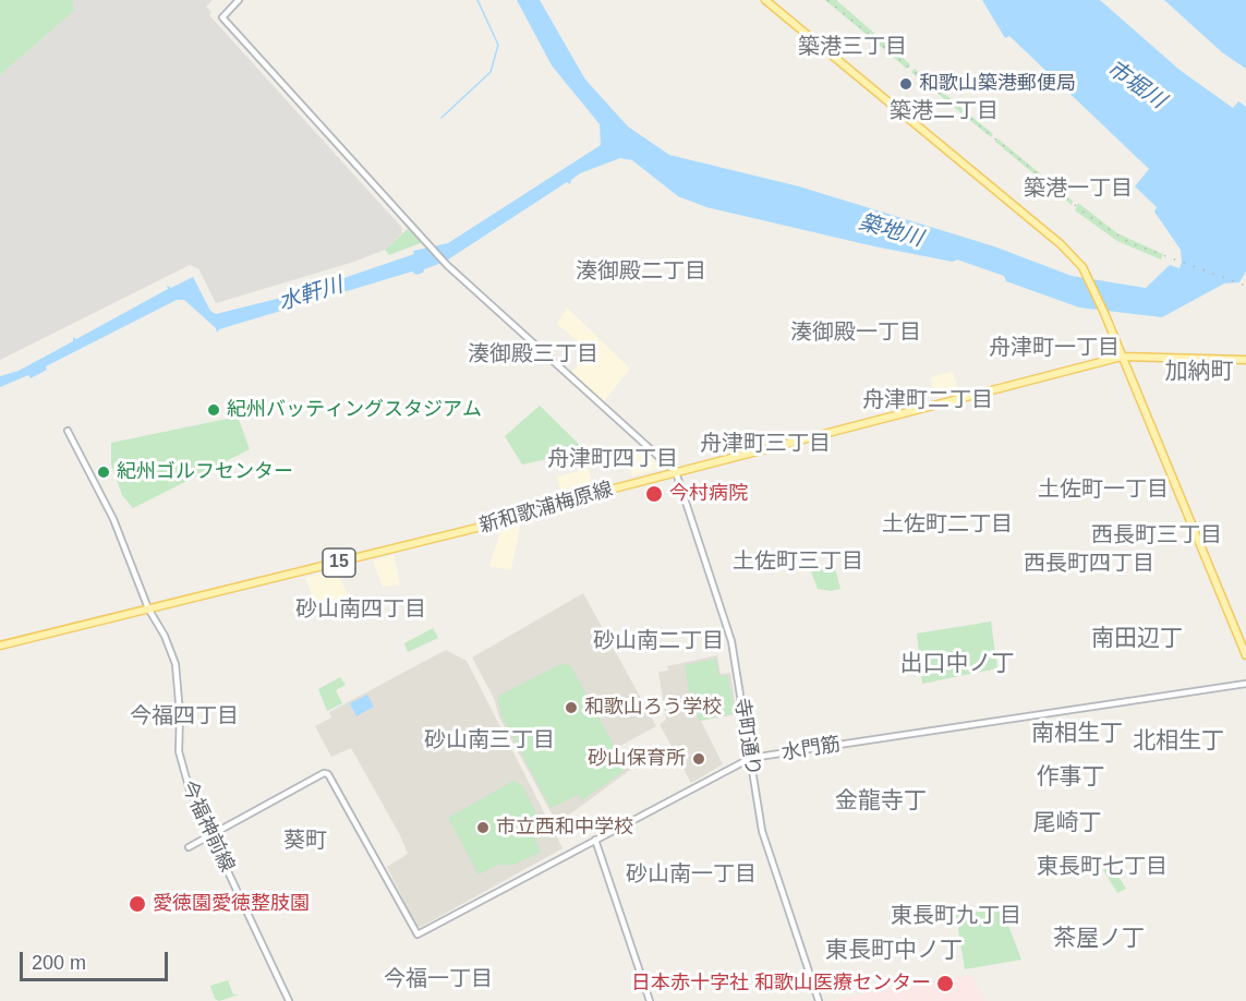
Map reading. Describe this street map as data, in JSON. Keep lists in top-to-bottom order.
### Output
{
  "streets": {
    "main road": ["新和歌浦梅原線", "15"],
    "street": ["寺町通り", "水門筋", "今福神前線"]
  },
  "crossings": [
    ["新和歌浦梅原線", "寺町通り"],
    ["新和歌浦梅原線", "今福神前線"],
    ["寺町通り", "水門筋"],
    ["水門筋", "今福神前線"]
  ],
  "districts": [
    "築港三丁目",
    "築港二丁目",
    "築港一丁目",
    "湊御殿二丁目",
    "湊御殿一丁目",
    "舟津町一丁目",
    "湊御殿三丁目",
    "加納町",
    "舟津町二丁目",
    "舟津町三丁目",
    "舟津町四丁目",
    "土佐町一丁目",
    "土佐町二丁目",
    "西長町三丁目",
    "土佐町三丁目",
    "西長町四丁目",
    "砂山南四丁目",
    "南田辺丁",
    "砂山南二丁目",
    "出口中ノ丁",
    "今福四丁目",
    "南相生丁",
    "砂山南三丁目",
    "北相生丁",
    "作事丁",
    "金龍寺丁",
    "尾崎丁",
    "葵町",
    "東長町七丁目",
    "砂山南一丁目",
    "東長町九丁目",
    "茶屋ノ丁",
    "東長町中ノ丁",
    "今福一丁目"
  ],
  "water": ["市堀川", "築地川", "水軒川"],
  "places": [
    "和歌山築港郵便局",
    "紀州バッティングスタジアム",
    "紀州ゴルフセンター",
    "今村病院",
    "和歌山ろう学校",
    "砂山保育所",
    "市立西和中学校",
    "愛徳園愛徳整肢園",
    "日本赤十字社 和歌山医療センター"
  ],
  "scale_bar": "200 m"
}
